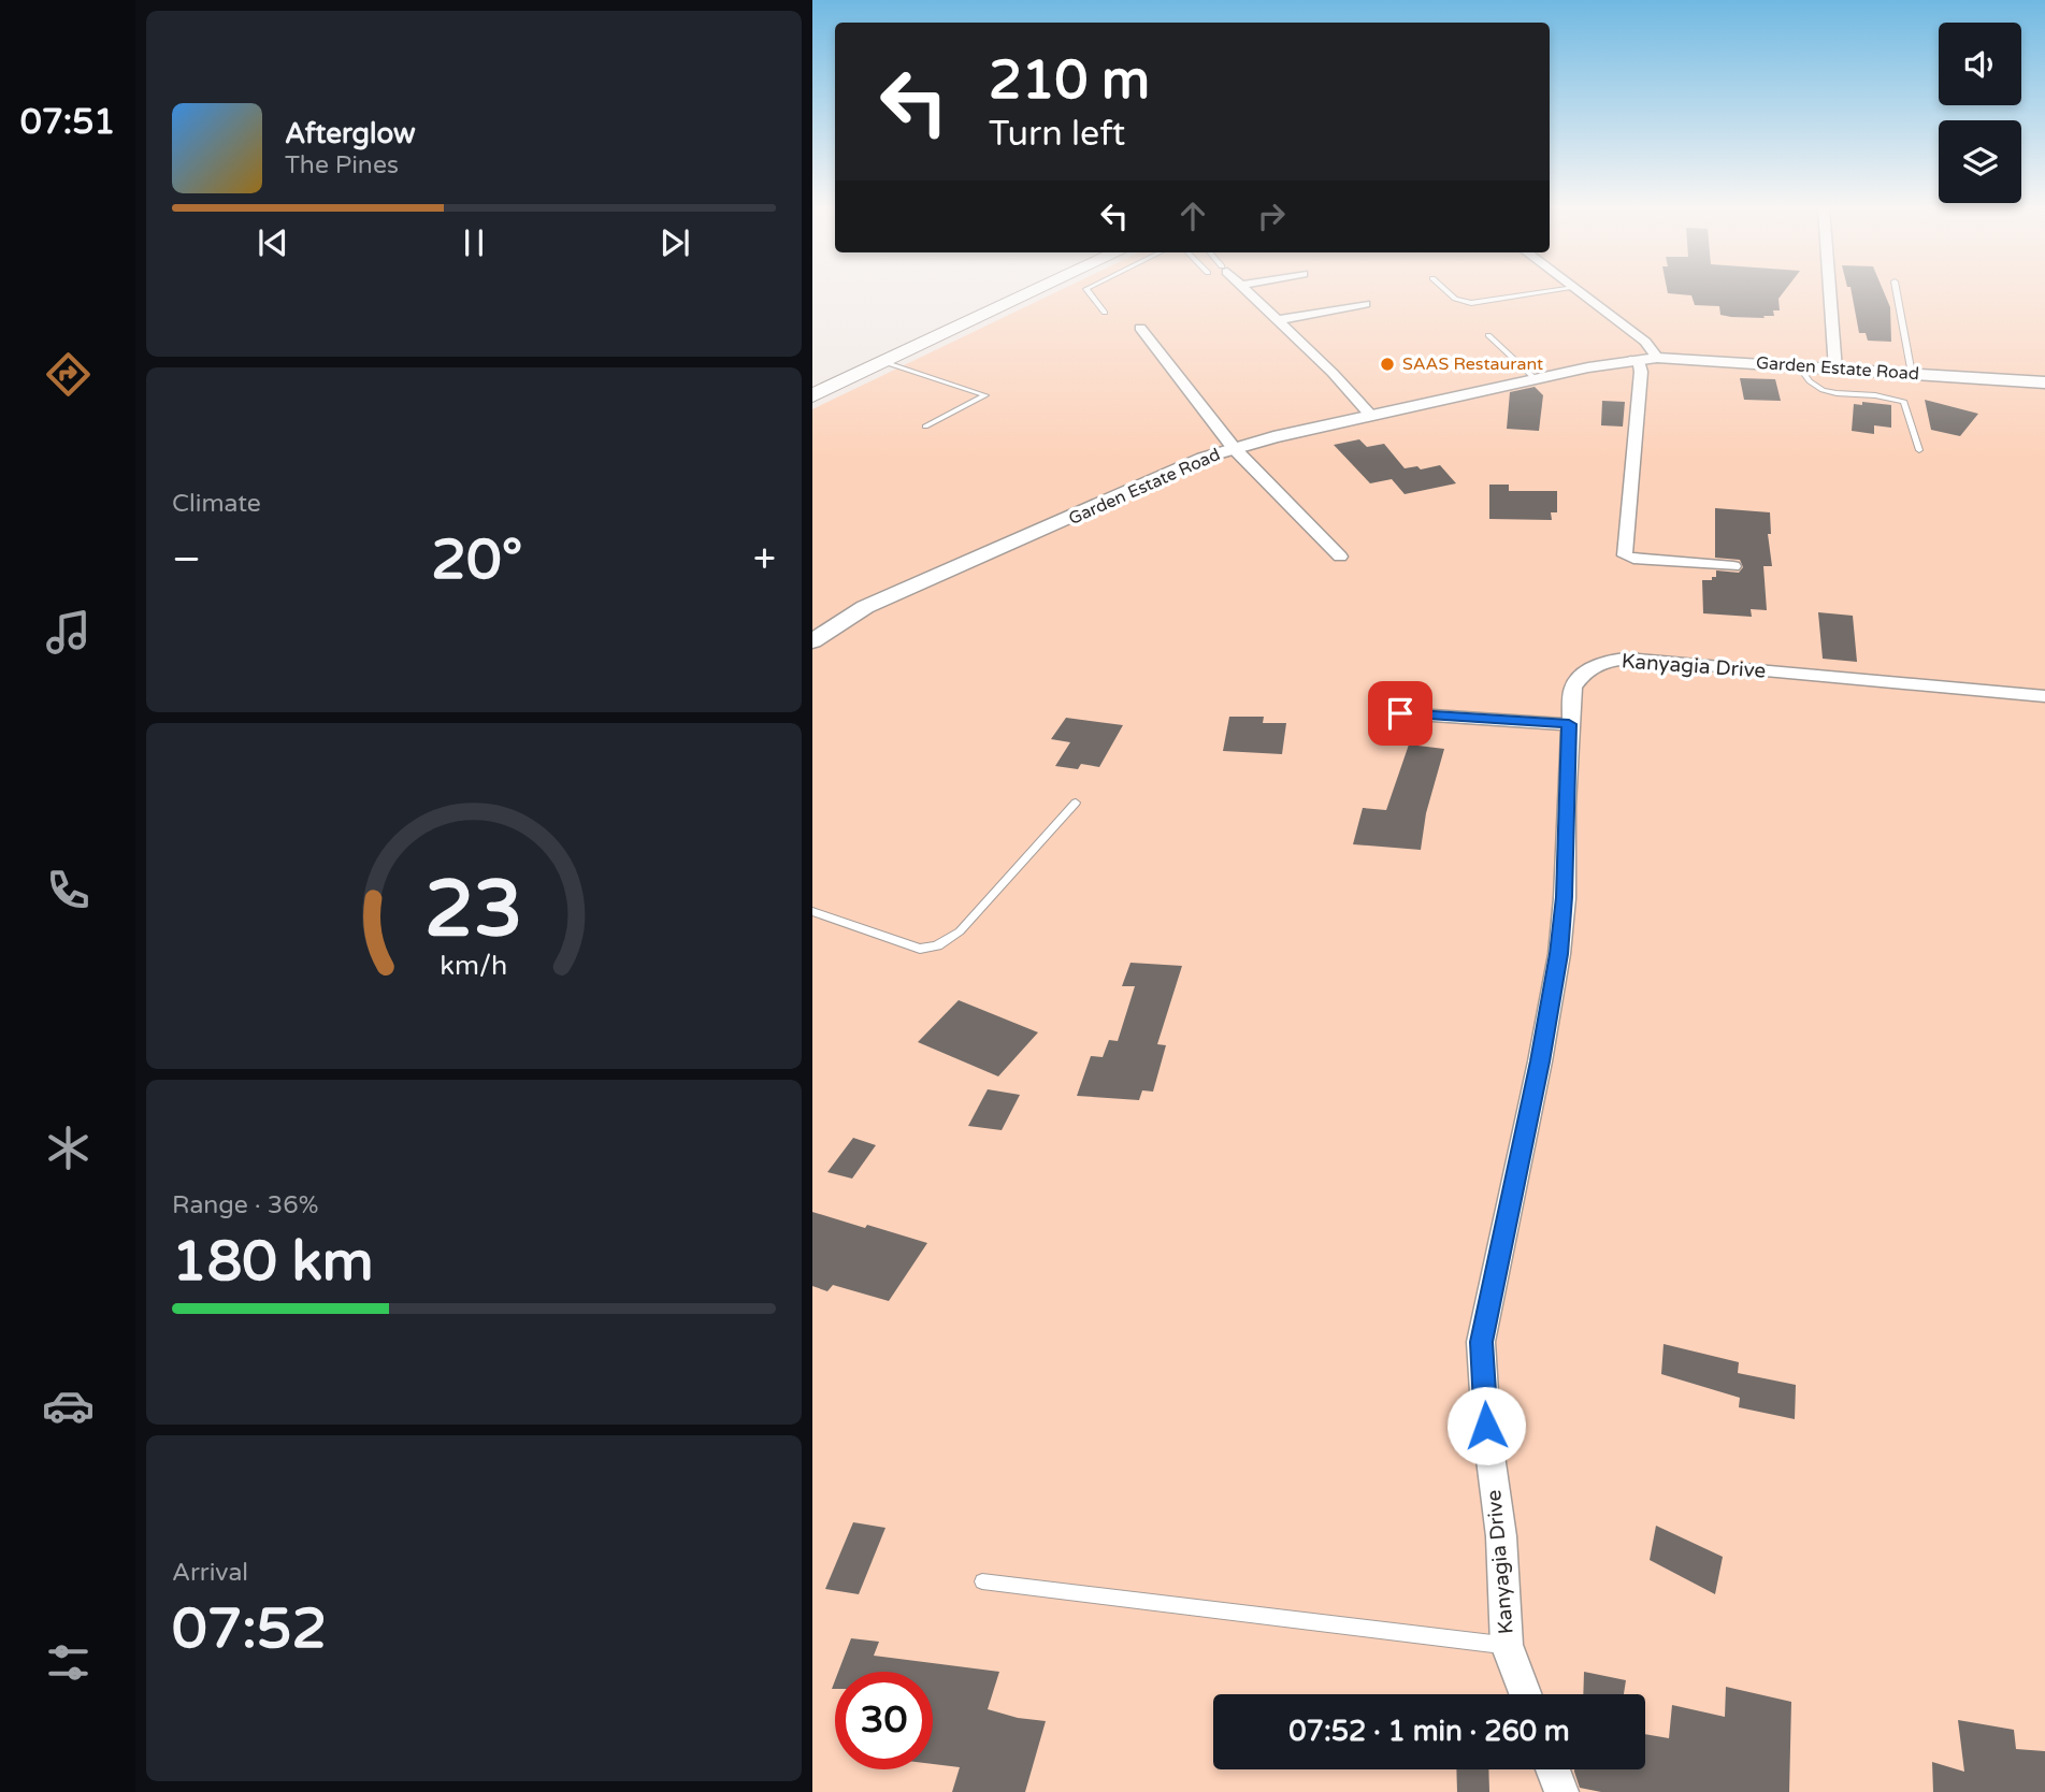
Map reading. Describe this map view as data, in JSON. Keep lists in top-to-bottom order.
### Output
{
  "streets": {
    "street": ["Garden Estate Road", "Kanyagia Drive"]
  },
  "places": ["SAAS Restaurant"],
  "page": {
    "tabs": "07:51",
    "turn": ["210 m", "Turn left"],
    "song": ["Afterglow", "The Pines"],
    "tile": [
      "Climate",
      ["Range · 36%", "180 km"],
      ["Arrival", "07:52"]
    ],
    "heat": ["−", "20°", "+"],
    "limit": "30",
    "trip": "07:52 · 1 min · 260 m",
    "gauge": ["23", "km/h"]
  }
}
